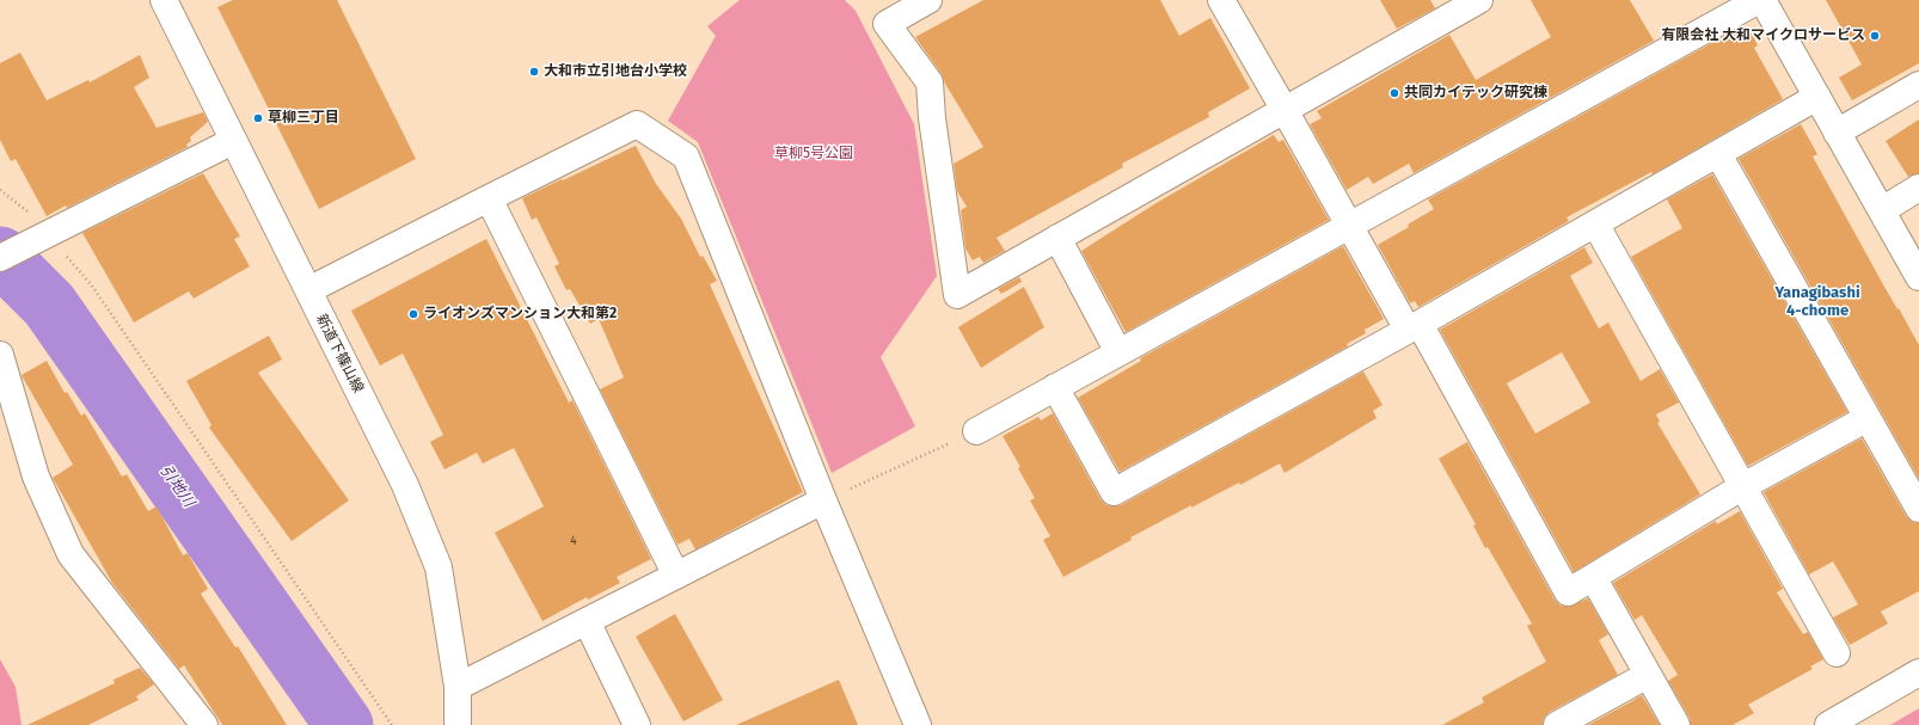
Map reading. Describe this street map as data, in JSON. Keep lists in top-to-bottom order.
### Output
{
  "streets": {
    "street": ["新道下篠山線"]
  },
  "districts": ["Yanagibashi 4-chome"],
  "water": ["引地川"],
  "parks": ["草柳5号公園"],
  "places": [
    "有限会社 大和マイクロサービス",
    "大和市立引地台小学校",
    "共同カイテック研究棟",
    "草柳三丁目",
    "ライオンズマンション大和第2"
  ],
  "house_numbers": ["4"]
}
